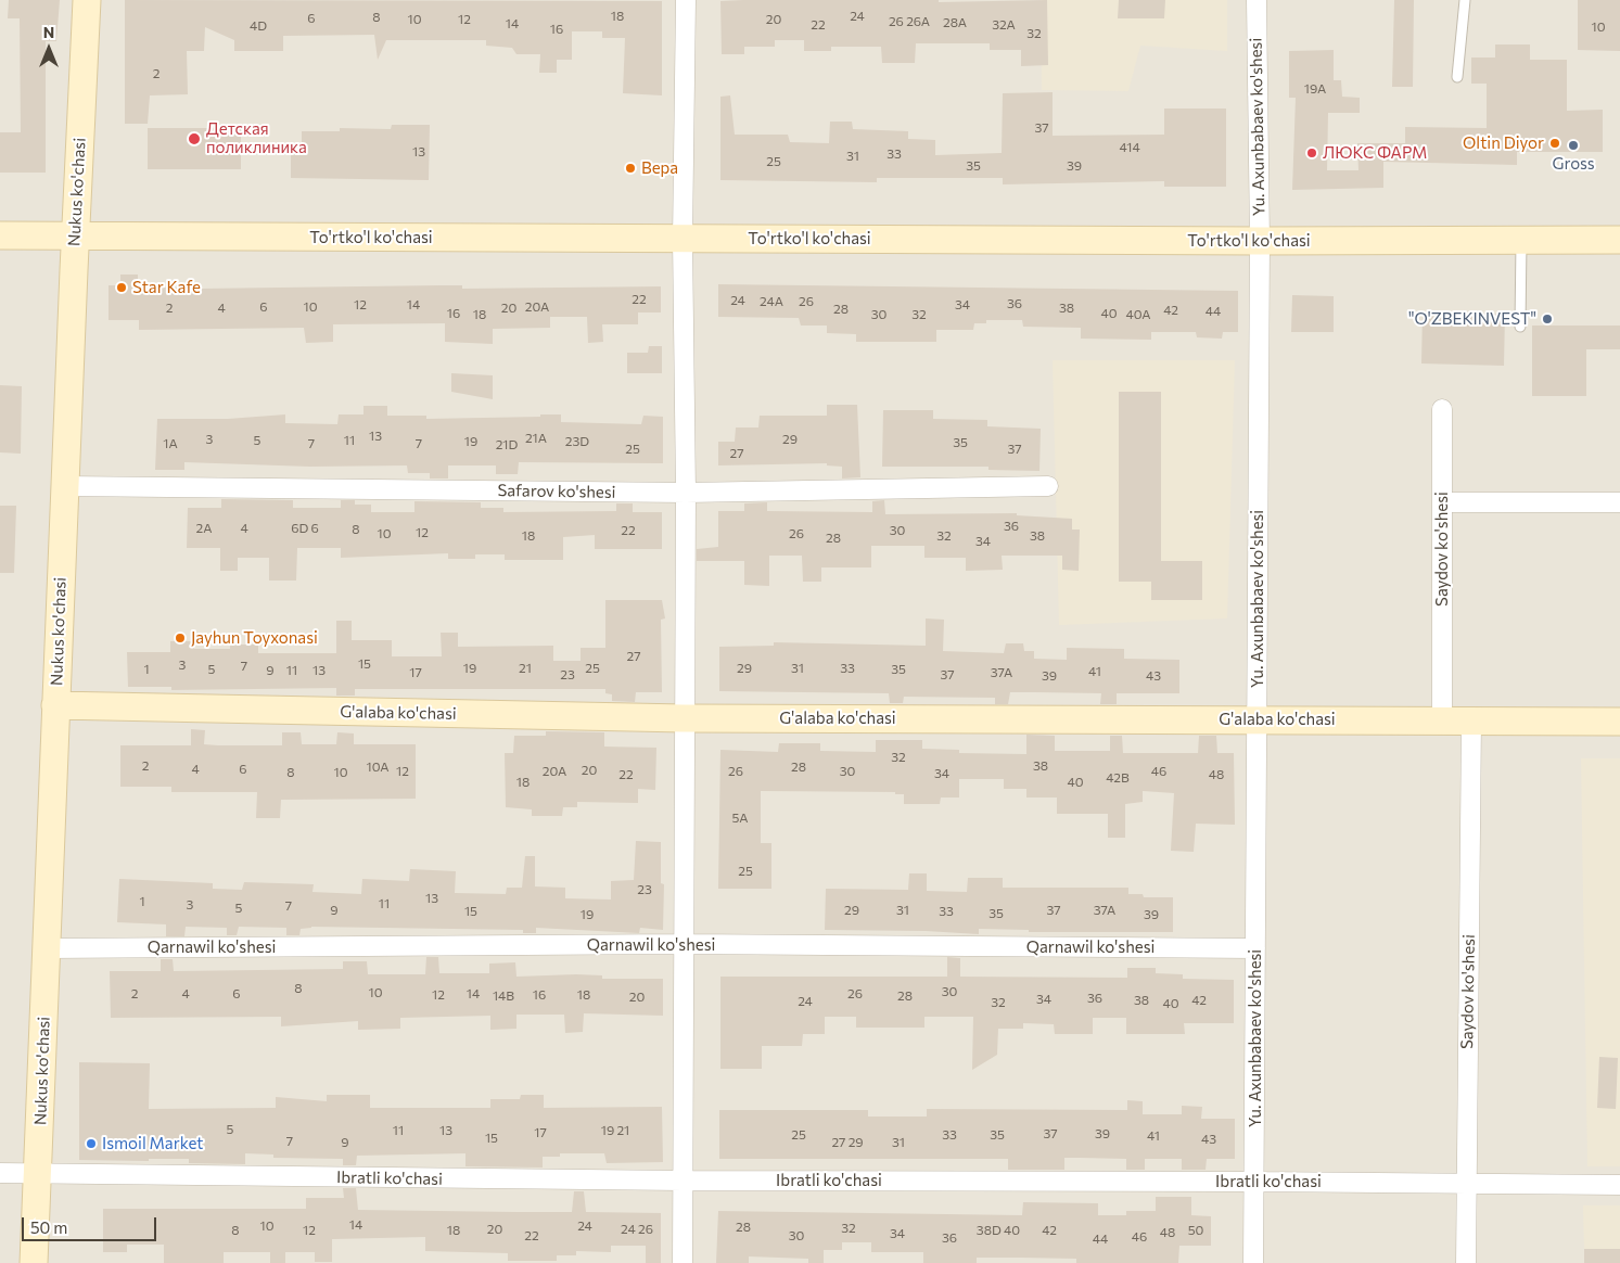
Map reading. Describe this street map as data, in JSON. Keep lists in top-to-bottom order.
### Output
{
  "streets": {
    "street": [
      "Yu. Axunbabaev ko'shesi",
      "Nukus ko'chasi",
      "To'rtko'l ko'chasi",
      "Safarov ko'shesi",
      "Saydov ko'shesi",
      "G'alaba ko'chasi",
      "Qarnawil ko'shesi",
      "Ibratli ko'chasi"
    ]
  },
  "crossings": [
    ["Yu. Axunbabaev ko'shesi", "To'rtko'l ko'chasi"],
    ["Yu. Axunbabaev ko'shesi", "G'alaba ko'chasi"],
    ["Yu. Axunbabaev ko'shesi", "Qarnawil ko'shesi"],
    ["Yu. Axunbabaev ko'shesi", "Ibratli ko'chasi"],
    ["Nukus ko'chasi", "To'rtko'l ko'chasi"],
    ["Nukus ko'chasi", "Safarov ko'shesi"],
    ["Nukus ko'chasi", "G'alaba ko'chasi"],
    ["Nukus ko'chasi", "Qarnawil ko'shesi"],
    ["Nukus ko'chasi", "Ibratli ko'chasi"],
    ["Saydov ko'shesi", "G'alaba ko'chasi"],
    ["Saydov ko'shesi", "Ibratli ko'chasi"]
  ],
  "places": [
    "Детская поликлиника",
    "Oltin Diyor",
    "Gross",
    "ЛЮКС ФАРМ",
    "Вера",
    "Star Kafe",
    "\"O'ZBEKINVEST\"",
    "Jayhun Toyxonasi",
    "Ismoil Market"
  ],
  "house_numbers": [
    "18",
    "24",
    "8",
    "6",
    "10",
    "12",
    "20",
    "26 26A",
    "28A",
    "14",
    "22",
    "32A",
    "4D",
    "10",
    "16",
    "32",
    "2",
    "19A",
    "37",
    "414",
    "13",
    "33",
    "31",
    "25",
    "35",
    "39",
    "22",
    "24",
    "24A",
    "26",
    "36",
    "12",
    "14",
    "34",
    "6",
    "10",
    "20A",
    "2",
    "4",
    "20",
    "38",
    "28",
    "42",
    "44",
    "16",
    "40",
    "18",
    "30",
    "32",
    "40A",
    "13",
    "21A",
    "3",
    "29",
    "5",
    "11",
    "19",
    "23D",
    "35",
    "1A",
    "7",
    "7",
    "21D",
    "25",
    "37",
    "27",
    "36",
    "2A",
    "4",
    "6D 6",
    "8",
    "22",
    "30",
    "12",
    "10",
    "26",
    "18",
    "32",
    "38",
    "28",
    "34",
    "27",
    "15",
    "3",
    "7",
    "19",
    "21",
    "25",
    "29",
    "31",
    "33",
    "1",
    "5",
    "35",
    "9",
    "11",
    "13",
    "41",
    "17",
    "37A",
    "23",
    "37",
    "39",
    "43",
    "32",
    "2",
    "38",
    "10A",
    "28",
    "4",
    "6",
    "20",
    "12",
    "20A",
    "26",
    "30",
    "46",
    "8",
    "10",
    "34",
    "22",
    "48",
    "42B",
    "18",
    "40",
    "5A",
    "25",
    "23",
    "13",
    "1",
    "11",
    "3",
    "7",
    "5",
    "9",
    "29",
    "31",
    "37",
    "37A",
    "15",
    "33",
    "35",
    "19",
    "39",
    "8",
    "30",
    "10",
    "2",
    "4",
    "6",
    "14",
    "26",
    "12",
    "16",
    "18",
    "14B",
    "28",
    "20",
    "36",
    "34",
    "38",
    "42",
    "24",
    "32",
    "40",
    "5",
    "11",
    "13",
    "19 21",
    "17",
    "37",
    "39",
    "25",
    "33",
    "35",
    "41",
    "15",
    "43",
    "7",
    "9",
    "27 29",
    "31",
    "14",
    "10",
    "24",
    "28",
    "32",
    "20",
    "24 26",
    "8",
    "12",
    "18",
    "38D 40",
    "42",
    "50",
    "48",
    "34",
    "22",
    "30",
    "46",
    "36",
    "44"
  ],
  "scale_bar": "50 m",
  "north": "top"
}
